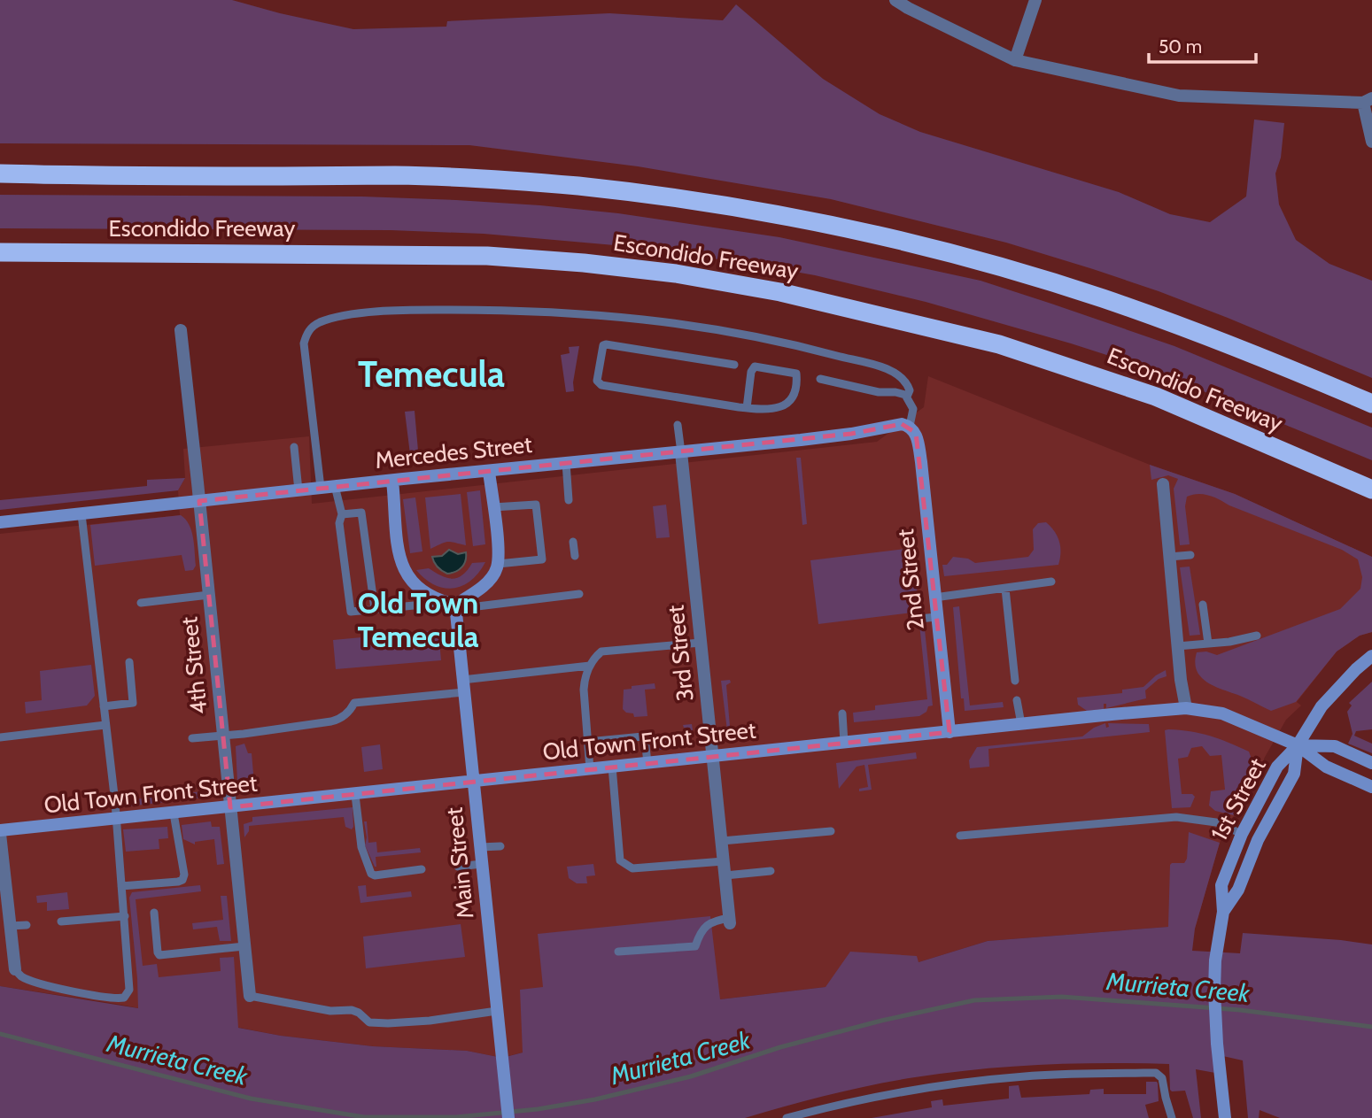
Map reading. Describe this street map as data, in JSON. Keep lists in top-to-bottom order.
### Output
{
  "streets": {
    "highway": ["Escondido Freeway"],
    "street": [
      "Mercedes Street",
      "2nd Street",
      "3rd Street",
      "4th Street",
      "Old Town Front Street",
      "1st Street",
      "Main Street"
    ]
  },
  "crossings": [
    ["Mercedes Street", "2nd Street"],
    ["Mercedes Street", "3rd Street"],
    ["Mercedes Street", "4th Street"],
    ["2nd Street", "Old Town Front Street"],
    ["3rd Street", "Old Town Front Street"],
    ["4th Street", "Old Town Front Street"],
    ["Old Town Front Street", "1st Street"],
    ["Old Town Front Street", "Main Street"]
  ],
  "districts": ["Temecula", "Old Town Temecula"],
  "water": ["Murrieta Creek"],
  "scale_bar": "50 m"
}
